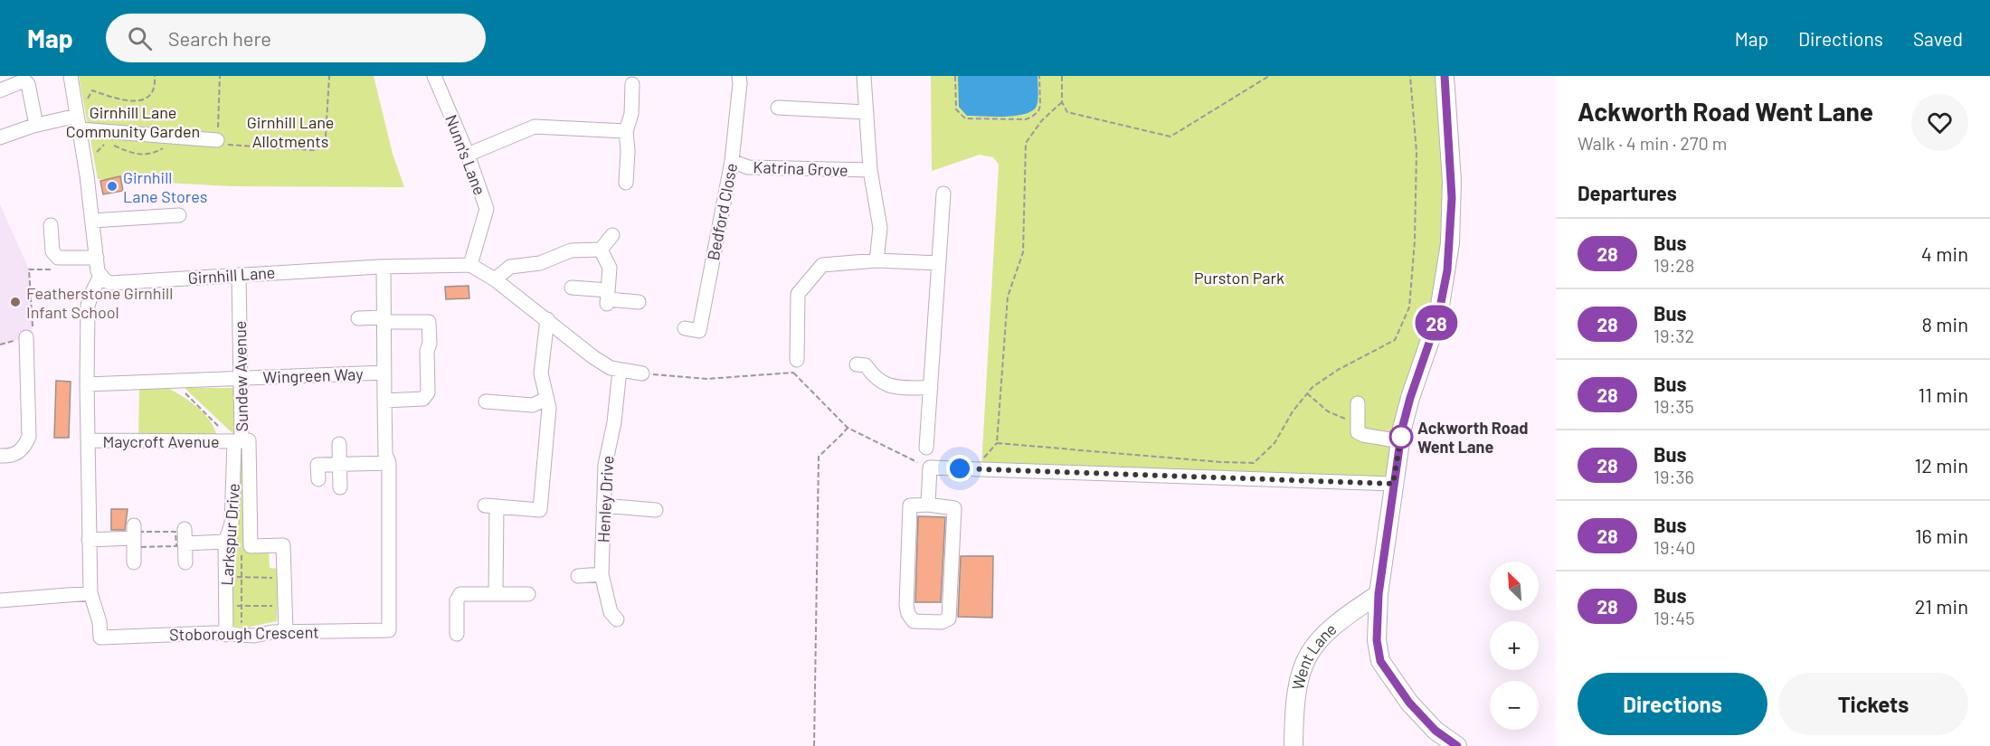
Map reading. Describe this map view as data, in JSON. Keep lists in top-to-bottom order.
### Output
{
  "streets": {
    "main road": ["Went Lane"],
    "street": [
      "Nunn's Lane",
      "Katrina Grove",
      "Bedford Close",
      "Girnhill Lane",
      "Wingreen Way",
      "Sundew Avenue",
      "Maycroft Avenue",
      "Henley Drive",
      "Larkspur Drive",
      "Stoborough Crescent"
    ]
  },
  "crossings": [
    ["Nunn's Lane", "Girnhill Lane"],
    ["Katrina Grove", "Bedford Close"],
    ["Girnhill Lane", "Sundew Avenue"],
    ["Girnhill Lane", "Stoborough Crescent"],
    ["Wingreen Way", "Sundew Avenue"],
    ["Wingreen Way", "Stoborough Crescent"],
    ["Sundew Avenue", "Maycroft Avenue"],
    ["Sundew Avenue", "Larkspur Drive"],
    ["Sundew Avenue", "Stoborough Crescent"],
    ["Maycroft Avenue", "Larkspur Drive"],
    ["Maycroft Avenue", "Stoborough Crescent"],
    ["Larkspur Drive", "Stoborough Crescent"]
  ],
  "parks": ["Girnhill Lane Community Garden", "Girnhill Lane Allotments", "Purston Park"],
  "places": ["Girnhill Lane Stores", "Featherstone Girnhill Infant School", "Ackworth Road Went Lane"],
  "lines": ["bus line 28"],
  "north": "top left",
  "page": {
    "header": "Map",
    "search": "Search here",
    "nav": ["Map", "Directions", "Saved"],
    "on_map": "28",
    "heading": [
      ["Ackworth Road Went Lane", "Walk · 4 min · 270 m"],
      "Departures"
    ],
    "list": [
      {
        "mark": "28",
        "name": "Bus",
        "note": "19:28",
        "value": "4 min"
      },
      {
        "mark": "28",
        "name": "Bus",
        "note": "19:32",
        "value": "8 min"
      },
      {
        "mark": "28",
        "name": "Bus",
        "note": "19:35",
        "value": "11 min"
      },
      {
        "mark": "28",
        "name": "Bus",
        "note": "19:36",
        "value": "12 min"
      },
      {
        "mark": "28",
        "name": "Bus",
        "note": "19:40",
        "value": "16 min"
      },
      {
        "mark": "28",
        "name": "Bus",
        "note": "19:45",
        "value": "21 min"
      }
    ],
    "map_buttons": ["+", "−"],
    "buttons": ["Directions", "Tickets"]
  }
}
